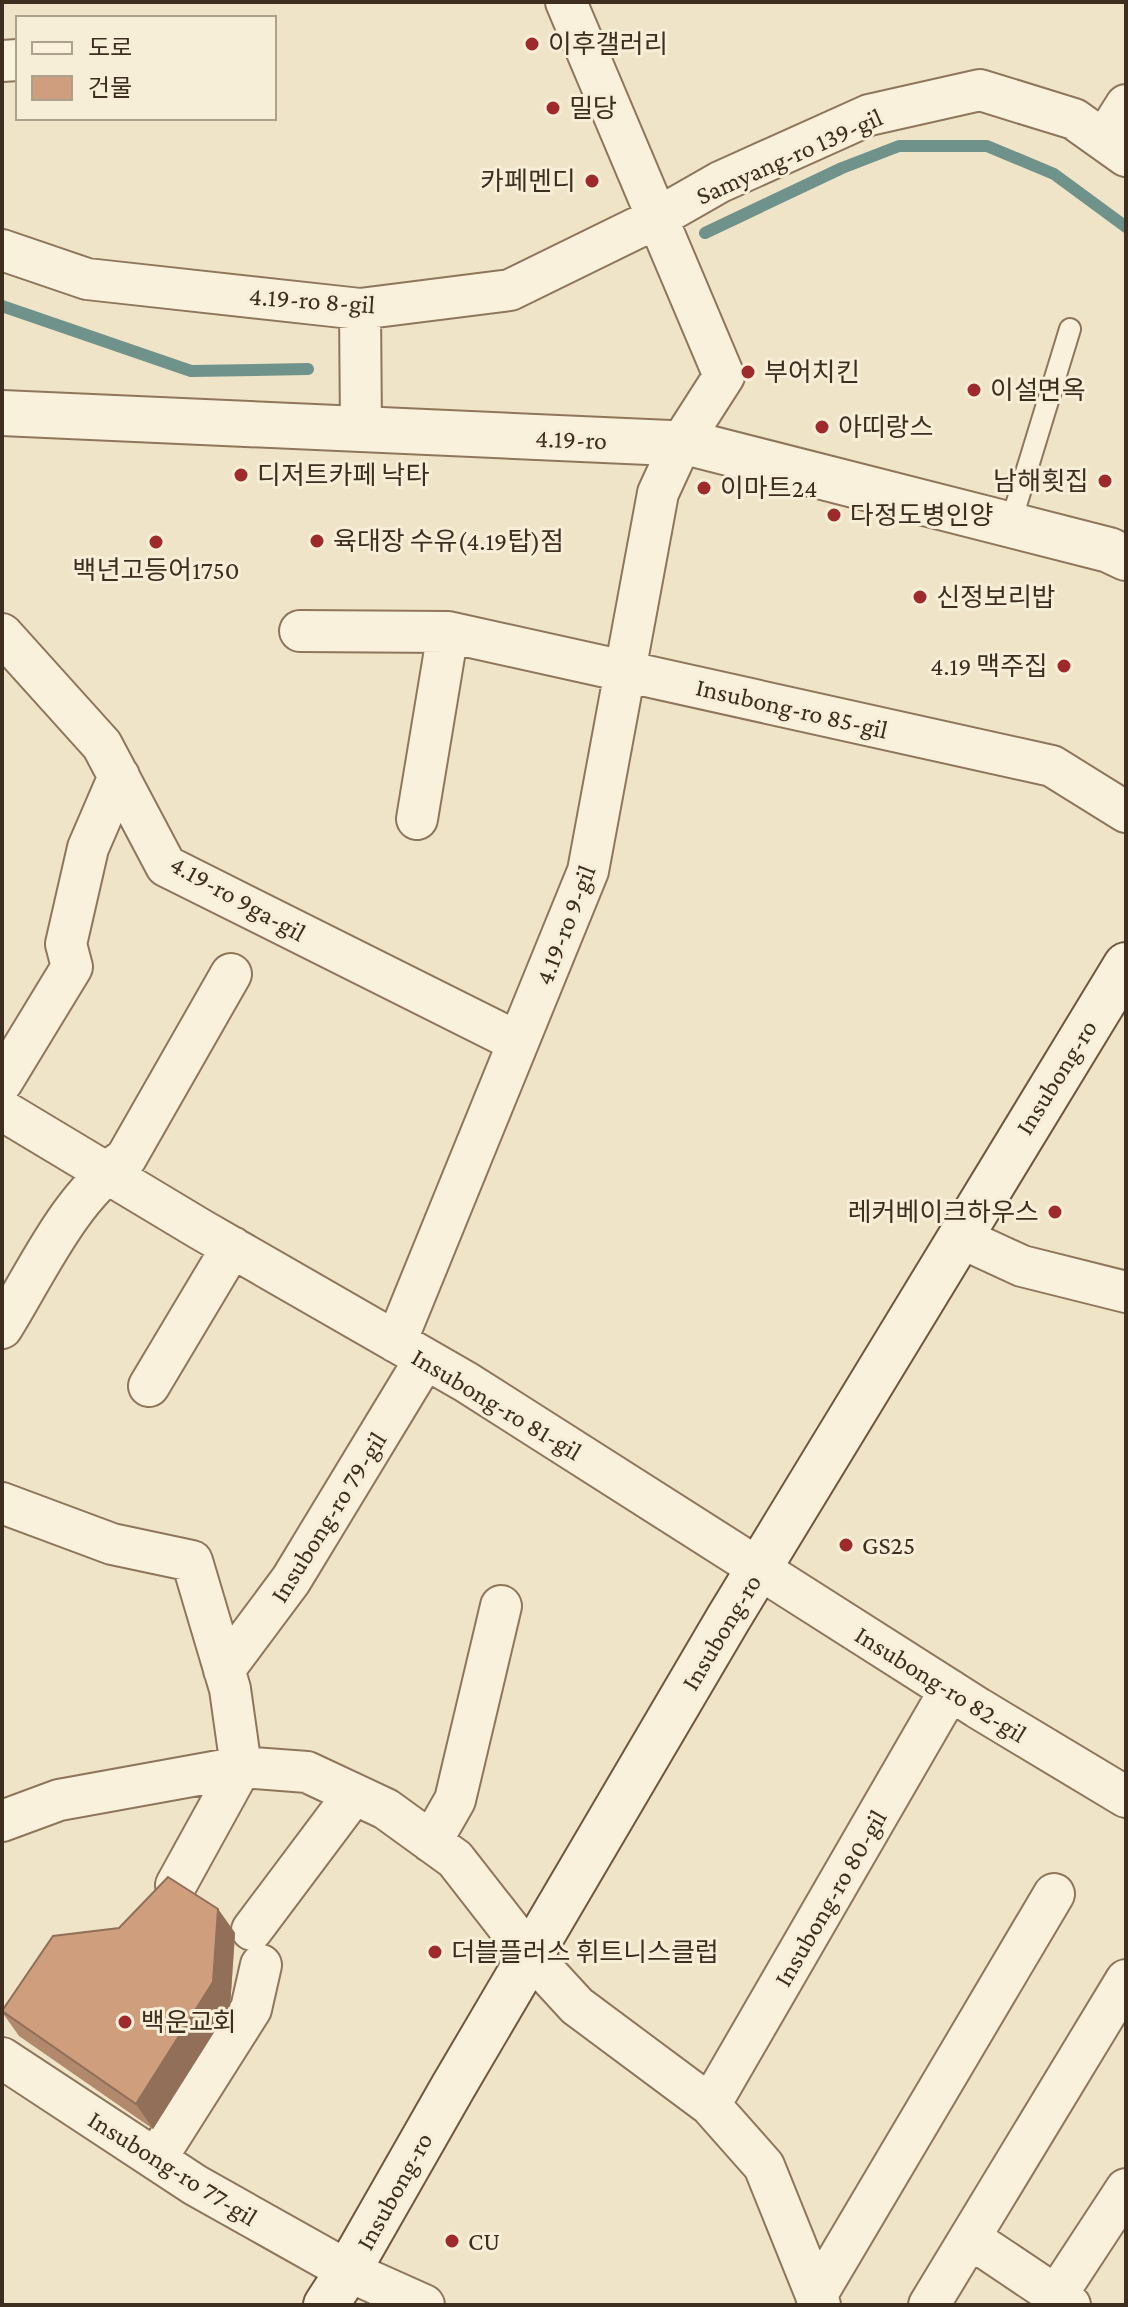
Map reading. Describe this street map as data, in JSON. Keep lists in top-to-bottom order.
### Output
{
  "streets": {
    "main road": ["4.19-ro", "Insubong-ro"],
    "street": [
      "Samyang-ro 139-gil",
      "4.19-ro 8-gil",
      "Insubong-ro 85-gil",
      "4.19-ro 9ga-gil",
      "4.19-ro 9-gil",
      "Insubong-ro 81-gil",
      "Insubong-ro 79-gil",
      "Insubong-ro 82-gil",
      "Insubong-ro 80-gil",
      "Insubong-ro 77-gil"
    ]
  },
  "crossings": [
    ["Samyang-ro 139-gil", "4.19-ro 8-gil"],
    ["4.19-ro", "4.19-ro 9-gil"],
    ["Insubong-ro 85-gil", "4.19-ro 9-gil"],
    ["4.19-ro 9ga-gil", "4.19-ro 9-gil"],
    ["4.19-ro 9-gil", "Insubong-ro 81-gil"],
    ["4.19-ro 9-gil", "Insubong-ro 79-gil"],
    ["Insubong-ro", "Insubong-ro 81-gil"],
    ["Insubong-ro", "Insubong-ro 82-gil"],
    ["Insubong-ro", "Insubong-ro 77-gil"],
    ["Insubong-ro 81-gil", "Insubong-ro 79-gil"],
    ["Insubong-ro 81-gil", "Insubong-ro 82-gil"],
    ["Insubong-ro 82-gil", "Insubong-ro 80-gil"]
  ],
  "places": [
    "이후갤러리",
    "밀당",
    "카페멘디",
    "부어치킨",
    "이설면옥",
    "아띠랑스",
    "디저트카페 낙타",
    "남해횟집",
    "이마트24",
    "다정도병인양",
    "육대장 수유(4.19탑)점",
    "백년고등어1750",
    "신정보리밥",
    "4.19 맥주집",
    "레커베이크하우스",
    "GS25",
    "더블플러스 휘트니스클럽",
    "백운교회",
    "CU"
  ],
  "legend": ["도로", "건물"]
}
